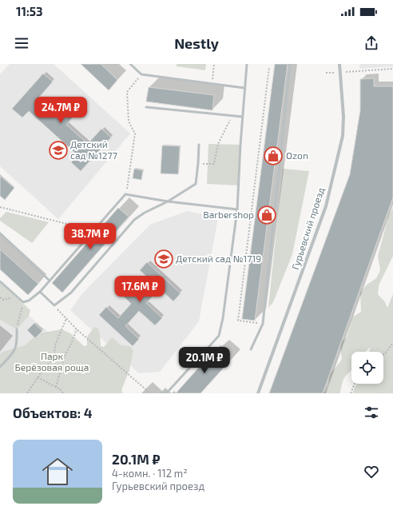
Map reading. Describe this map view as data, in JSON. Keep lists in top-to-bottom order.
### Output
{
  "streets": {
    "street": ["Гурьевский проезд"]
  },
  "parks": ["Парк Берёзовая роща"],
  "places": {
    "school or university": ["Детский сад №1277", "Детский сад №1719"],
    "shop": ["Ozon", "Barbershop"]
  },
  "page": {
    "status": "11:53",
    "header": "Nestly",
    "price": [
      "24.7M ₽",
      "38.7M ₽",
      "17.6M ₽",
      "20.1M ₽"
    ],
    "heading": "Объектов: 4",
    "list": [
      {
        "name": "20.1M ₽",
        "note": "4-комн. · 112 m² · Гурьевский проезд"
      }
    ]
  }
}
